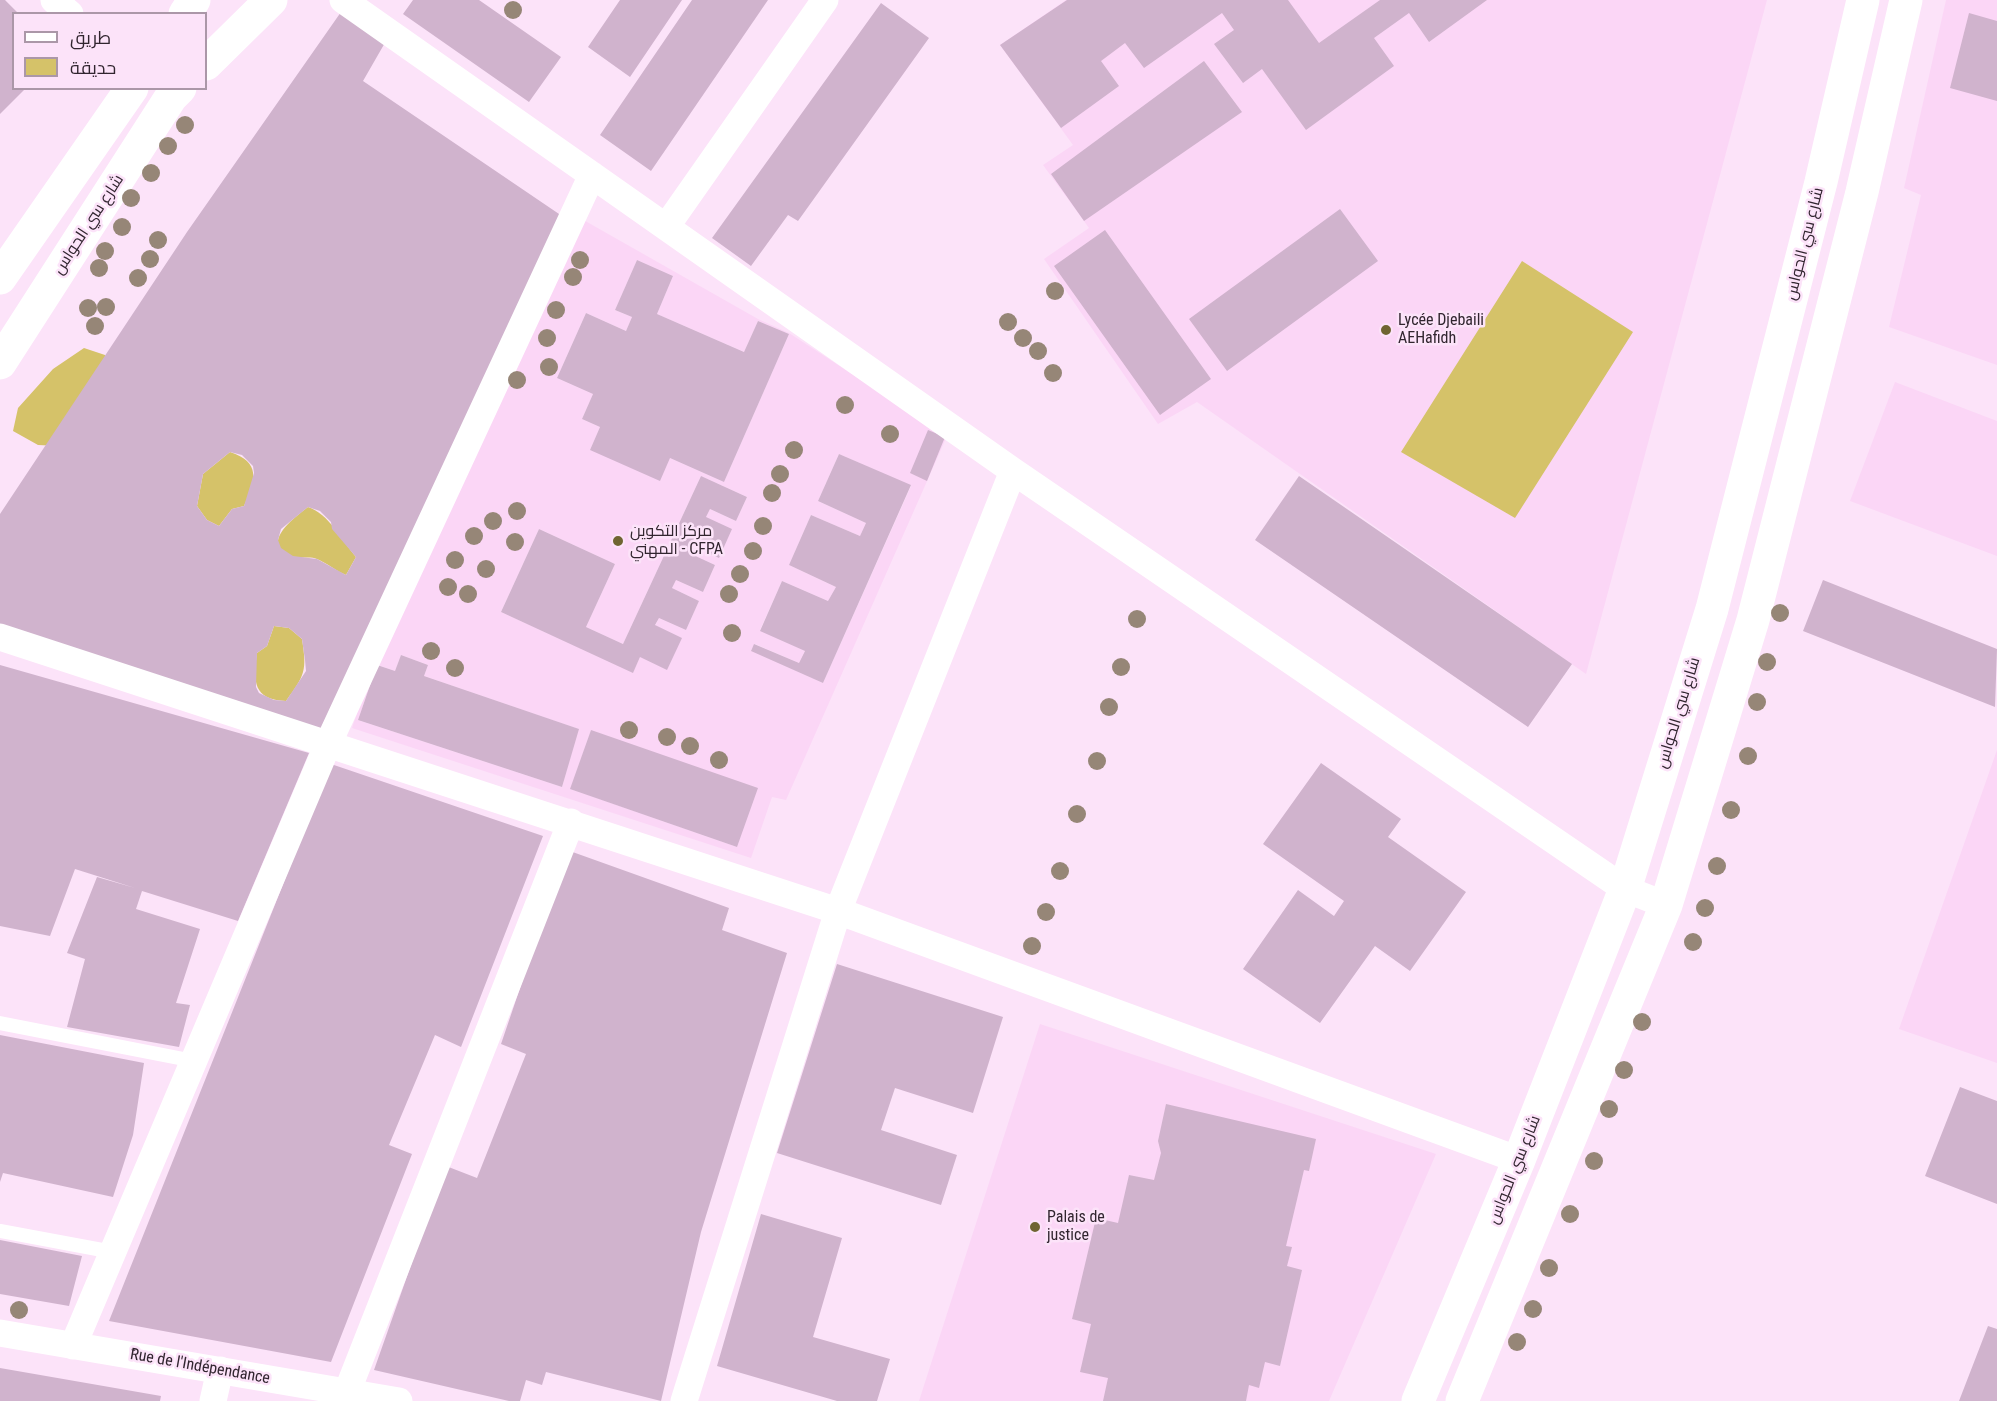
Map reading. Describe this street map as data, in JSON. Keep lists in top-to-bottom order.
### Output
{
  "streets": {
    "main road": ["شارع سي الحواس"],
    "street": ["ٌRue de l'Indépendance"]
  },
  "places": ["Lycée Djebaili AEHafidh", "مركز التكوين المهني - CFPA", "Palais de justice"],
  "legend": ["طريق", "حديقة"]
}
